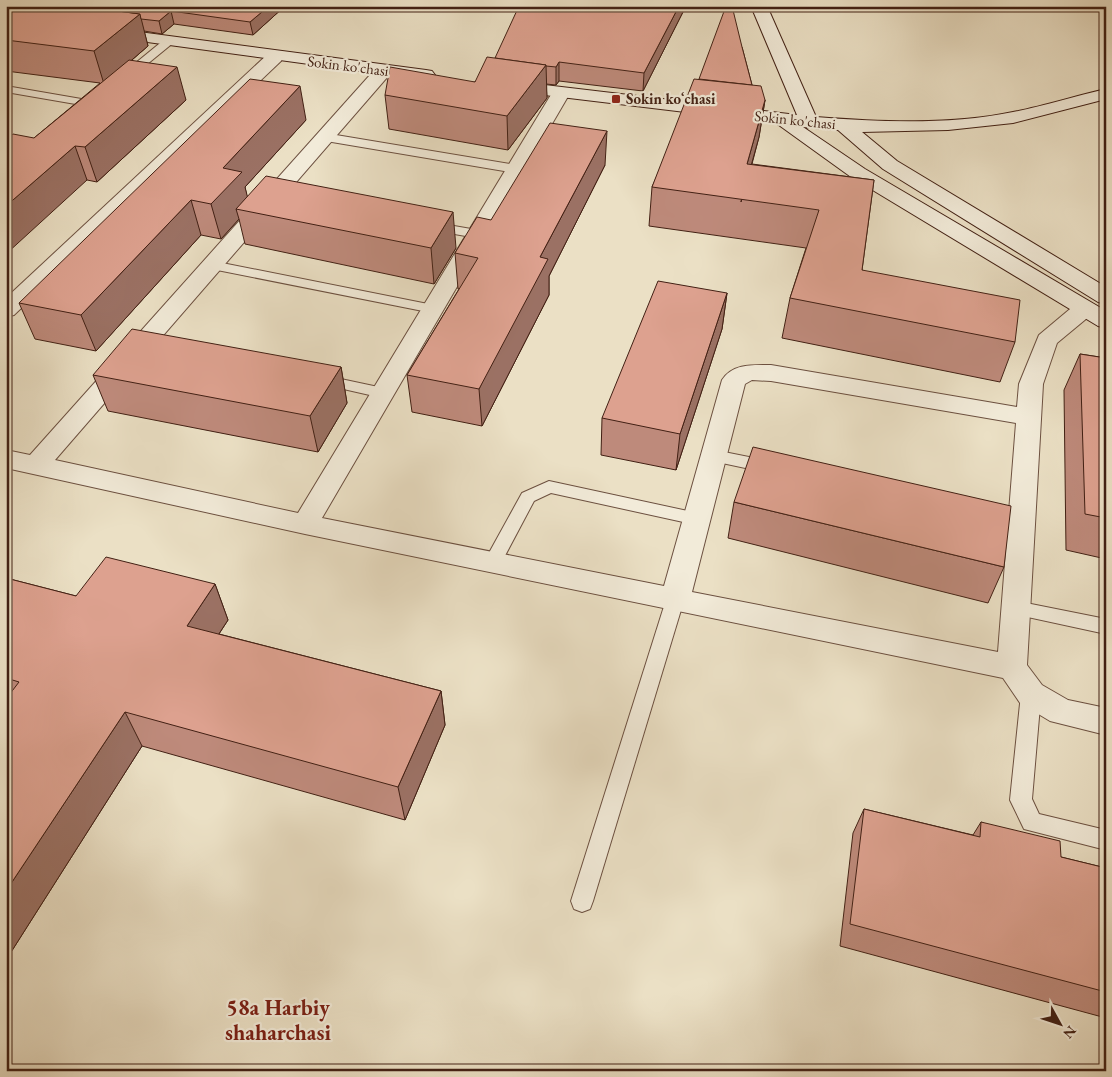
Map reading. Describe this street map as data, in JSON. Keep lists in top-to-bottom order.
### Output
{
  "streets": {
    "street": ["Sokin ko'chasi"]
  },
  "districts": ["58a Harbiy shaharchasi"],
  "places": {
    "transit": ["Sokin koʻchasi"]
  },
  "north": "bottom right"
}
